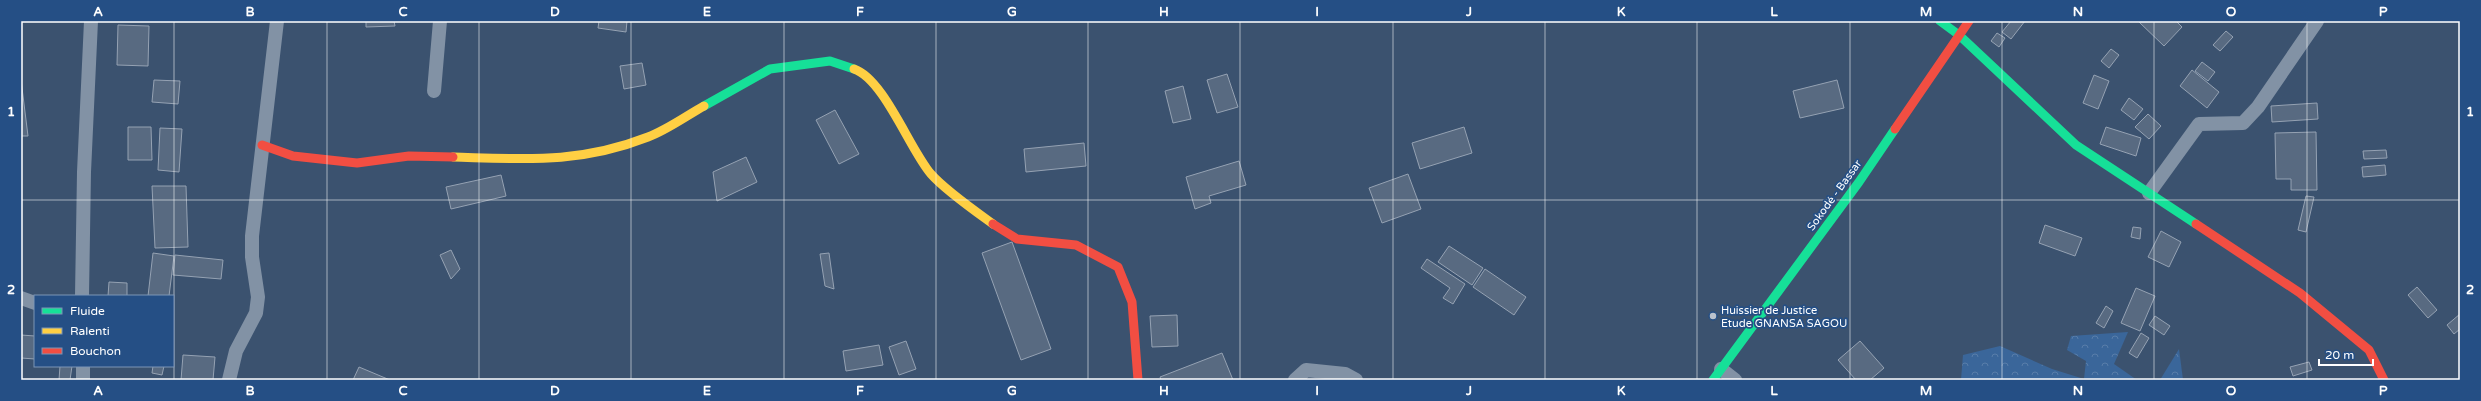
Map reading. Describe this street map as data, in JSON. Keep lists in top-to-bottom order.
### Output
{
  "streets": {
    "street": ["Sokodé - Bassar"]
  },
  "places": ["Huissier de Justice Etude GNANSA SAGOU"],
  "legend": ["Fluide", "Ralenti", "Bouchon"],
  "scale_bar": "20 m",
  "grid": {
    "columns": [
      "A",
      "B",
      "C",
      "D",
      "E",
      "F",
      "G",
      "H",
      "I",
      "J",
      "K",
      "L",
      "M",
      "N",
      "O",
      "P"
    ],
    "rows": ["1", "2"]
  }
}
